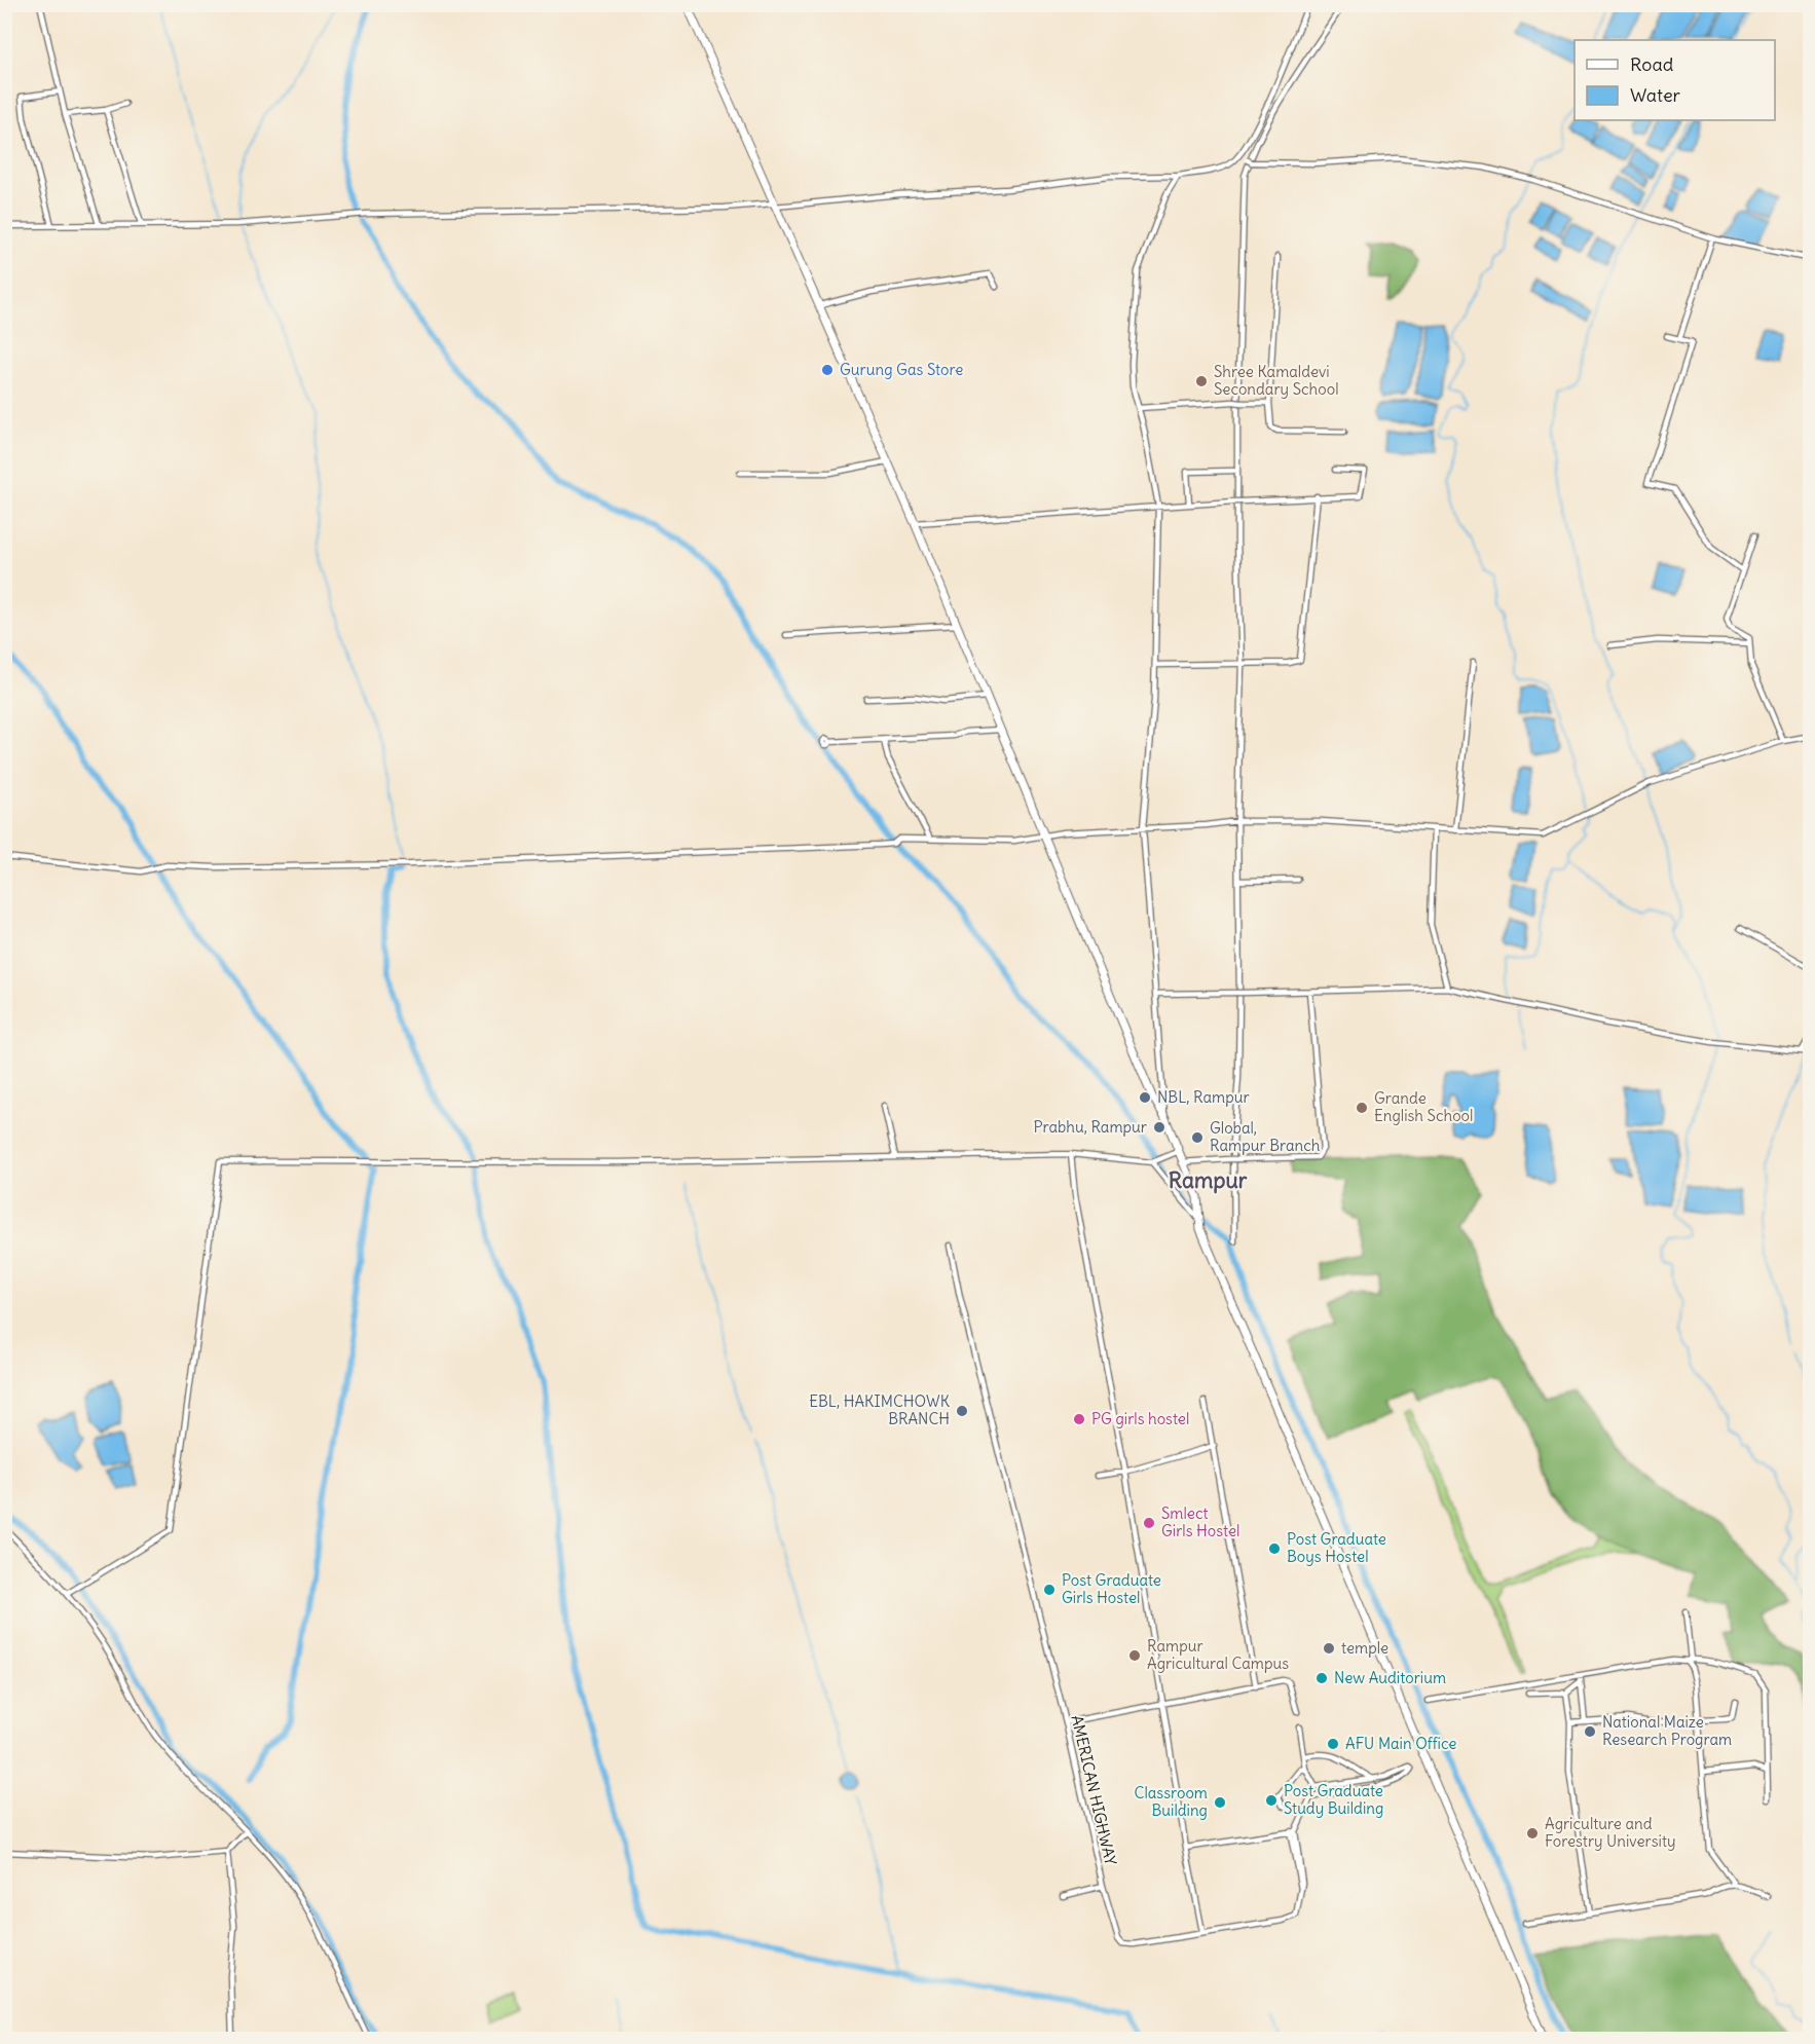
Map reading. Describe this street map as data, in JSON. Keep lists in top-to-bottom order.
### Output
{
  "streets": {
    "street": ["AMERICAN HIGHWAY"]
  },
  "districts": ["Rampur"],
  "places": [
    "Gurung Gas Store",
    "Shree Kamaldevi Secondary School",
    "NBL, Rampur",
    "Grande English School",
    "Prabhu, Rampur",
    "Global, Rampur Branch",
    "EBL, HAKIMCHOWK BRANCH",
    "PG girls hostel",
    "Smlect Girls Hostel",
    "Post Graduate Boys Hostel",
    "Post Graduate Girls Hostel",
    "temple",
    "Rampur Agricultural Campus",
    "New Auditorium",
    "National Maize Research Program",
    "AFU Main Office",
    "Post Graduate Study Building",
    "Classroom Building",
    "Agriculture and Forestry University"
  ],
  "legend": ["Road", "Water"]
}
